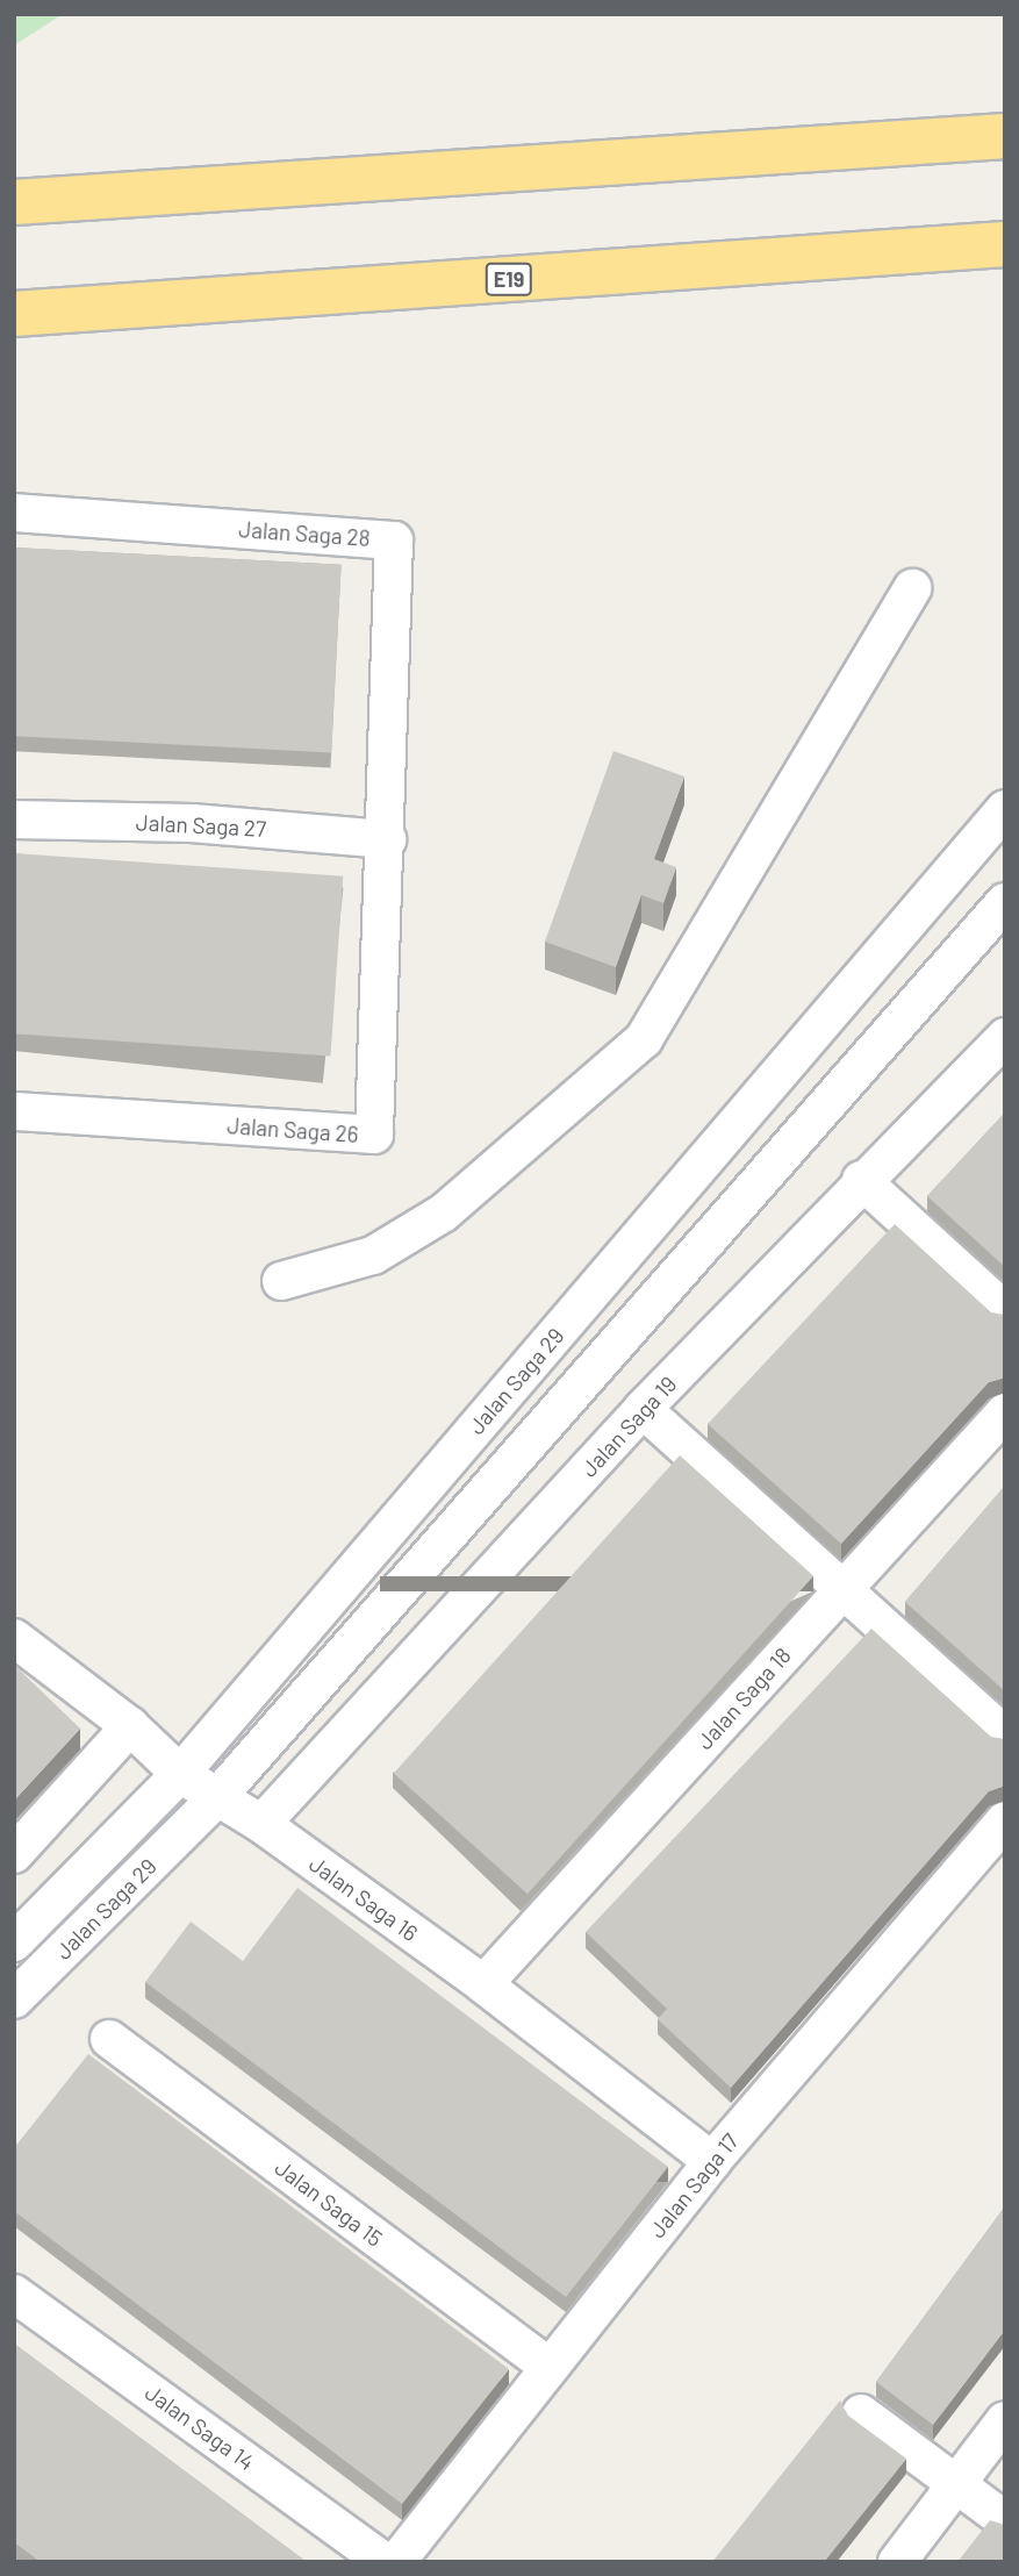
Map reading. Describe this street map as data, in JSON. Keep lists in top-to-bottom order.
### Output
{
  "streets": {
    "highway": ["E19"],
    "street": [
      "Jalan Saga 28",
      "Jalan Saga 27",
      "Jalan Saga 26",
      "Jalan Saga 29",
      "Jalan Saga 19",
      "Jalan Saga 18",
      "Jalan Saga 16",
      "Jalan Saga 17",
      "Jalan Saga 15",
      "Jalan Saga 14"
    ]
  },
  "crossings": [
    ["Jalan Saga 28", "Jalan Saga 27"],
    ["Jalan Saga 28", "Jalan Saga 26"],
    ["Jalan Saga 27", "Jalan Saga 26"],
    ["Jalan Saga 29", "Jalan Saga 16"],
    ["Jalan Saga 19", "Jalan Saga 16"],
    ["Jalan Saga 18", "Jalan Saga 16"],
    ["Jalan Saga 16", "Jalan Saga 17"],
    ["Jalan Saga 17", "Jalan Saga 15"]
  ]
}
